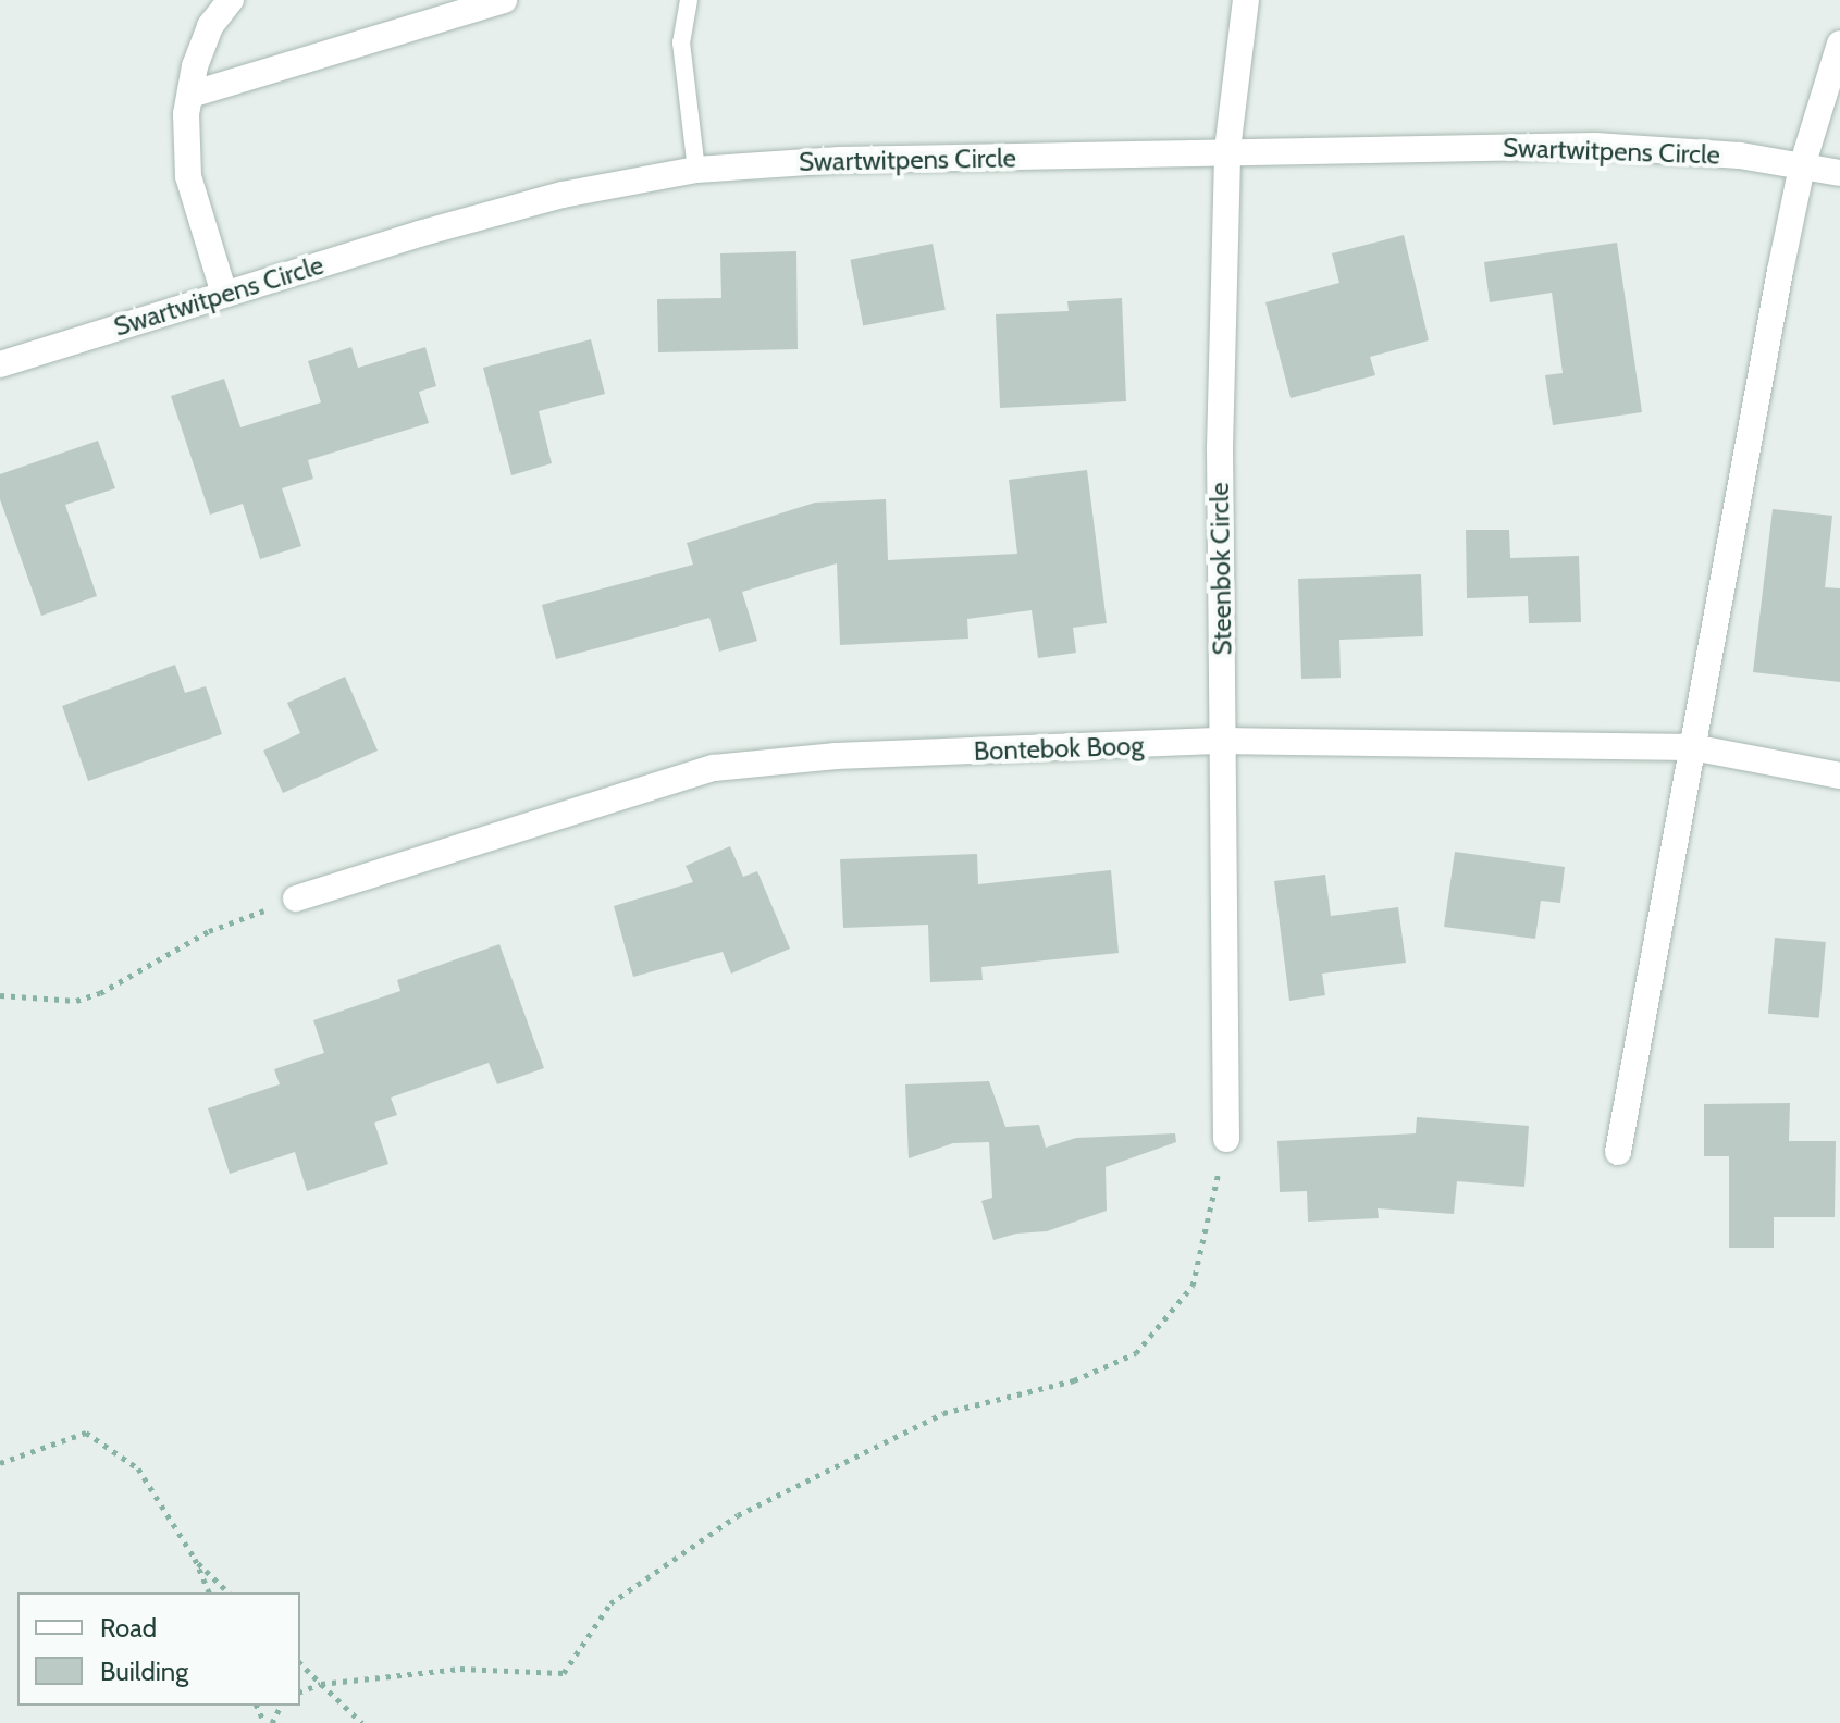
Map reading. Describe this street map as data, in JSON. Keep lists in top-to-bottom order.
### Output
{
  "streets": {
    "street": ["Swartwitpens Circle", "Steenbok Circle", "Bontebok Boog"]
  },
  "crossings": [
    ["Swartwitpens Circle", "Steenbok Circle"],
    ["Steenbok Circle", "Bontebok Boog"]
  ],
  "legend": ["Road", "Building"]
}
